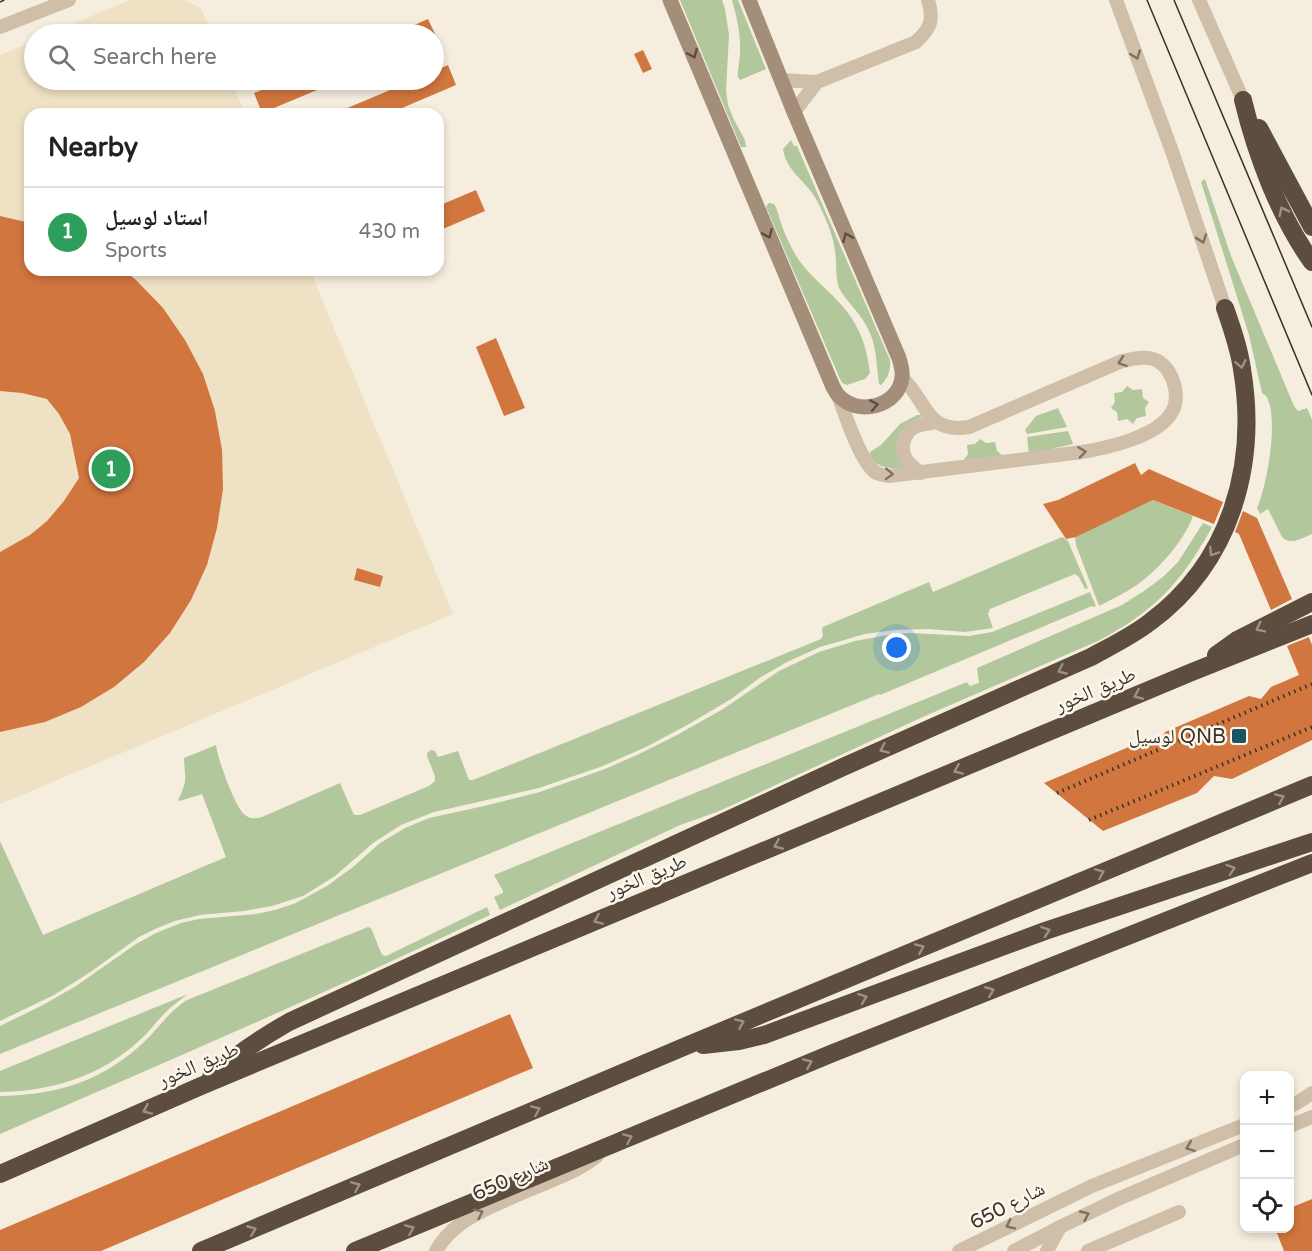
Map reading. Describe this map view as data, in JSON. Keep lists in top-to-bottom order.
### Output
{
  "streets": {
    "highway": ["طريق الخور"],
    "street": ["شارع 650"]
  },
  "places": {
    "transit": ["لوسيل QNB"]
  },
  "page": {
    "search": "Search here",
    "heading": "Nearby",
    "list": [
      {
        "mark": "1",
        "name": "استاد لوسيل",
        "note": "Sports",
        "value": "430 m"
      }
    ],
    "pins": "1",
    "map_buttons": ["+", "−"]
  }
}
